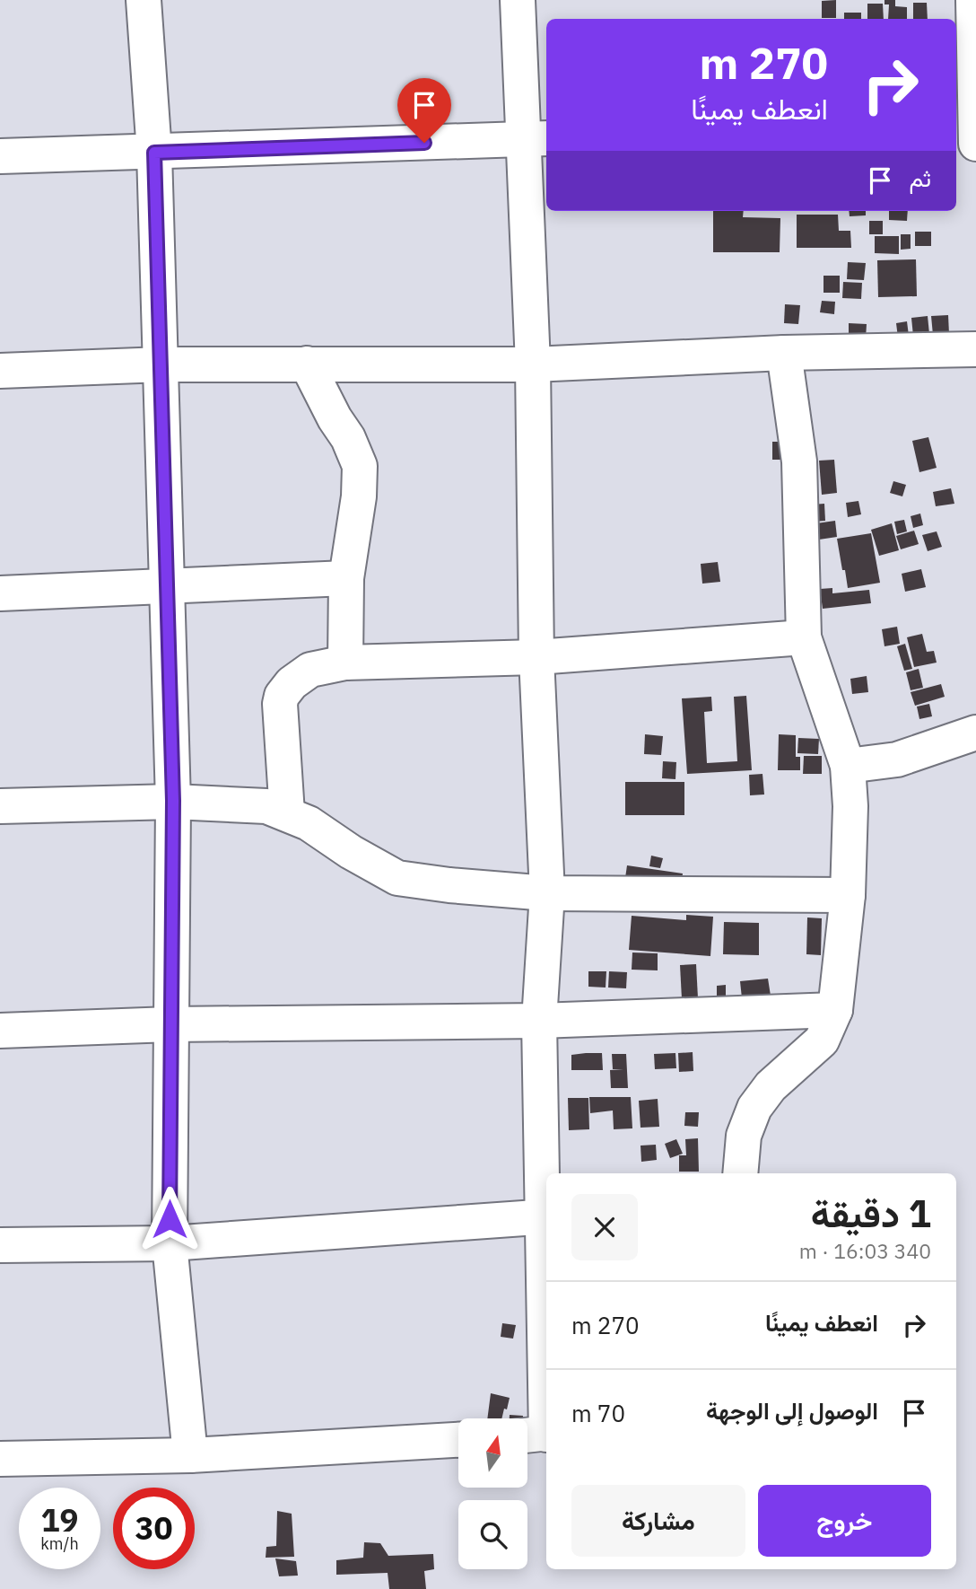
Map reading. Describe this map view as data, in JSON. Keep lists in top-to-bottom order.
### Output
{
  "north": "top",
  "page": {
    "turn": ["270 m", "انعطف يمينًا"],
    "then": "ثم",
    "heading": ["1 دقيقة", "340 m · 16:03"],
    "list": [
      {
        "name": "انعطف يمينًا",
        "value": "270 m"
      },
      {
        "name": "الوصول إلى الوجهة",
        "value": "70 m"
      }
    ],
    "buttons": ["خروج", "مشاركة"],
    "speed": "19 km/h",
    "limit": "30"
  }
}
